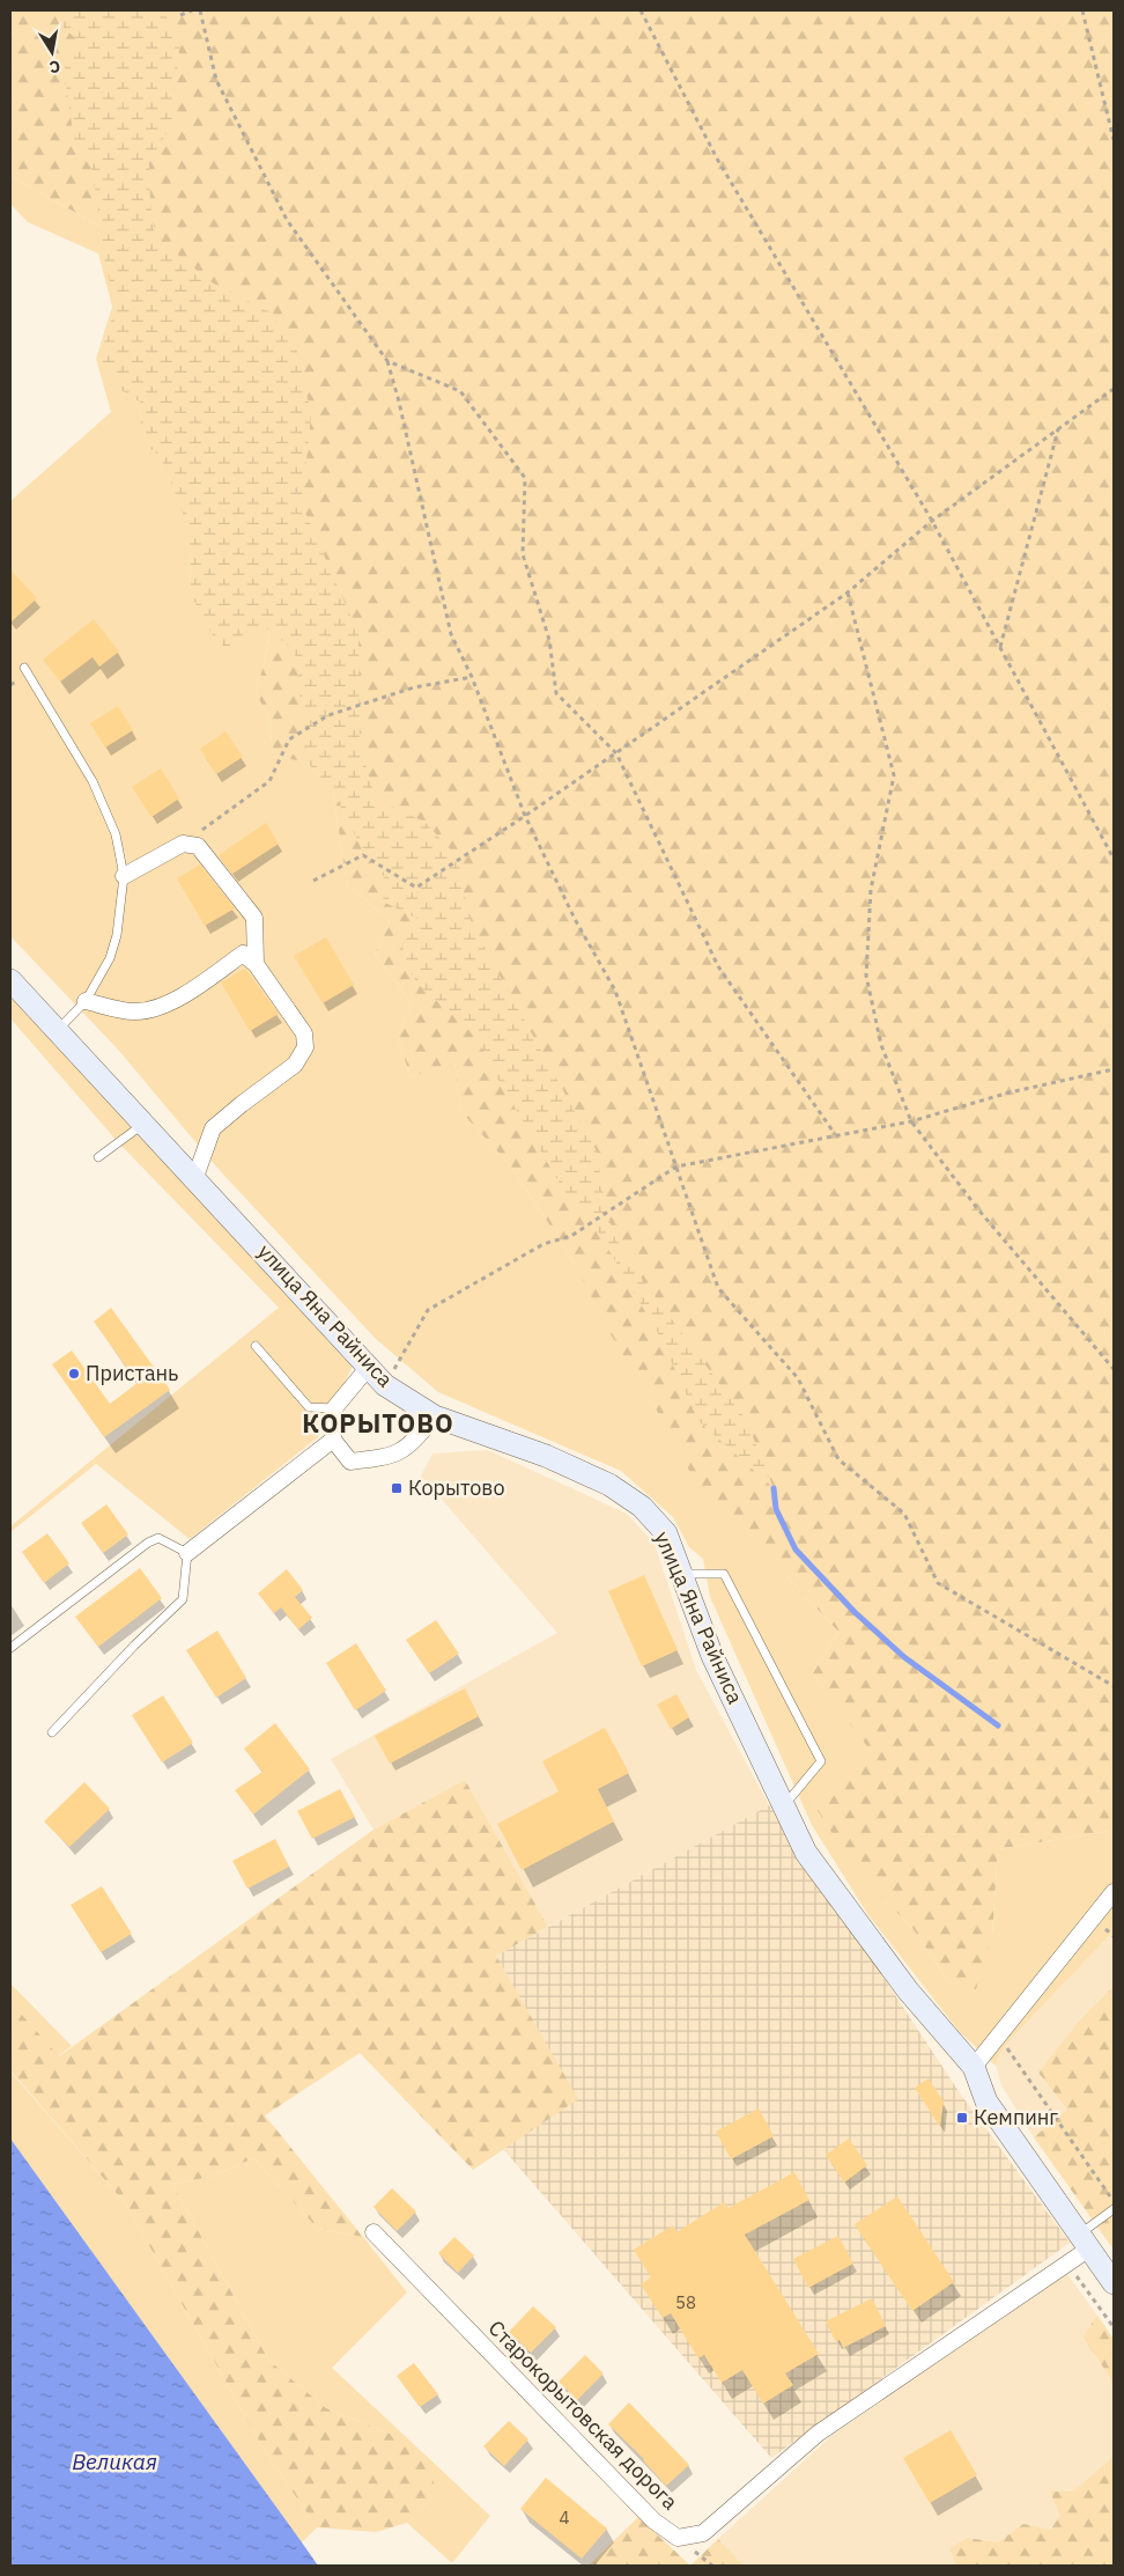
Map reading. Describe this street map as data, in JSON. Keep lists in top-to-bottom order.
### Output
{
  "streets": {
    "street": ["улица Яна Райниса", "Старокорытовская дорога"]
  },
  "crossings": [
    ["улица Яна Райниса", "Старокорытовская дорога"]
  ],
  "districts": ["КОРЫТОВО"],
  "water": ["Великая"],
  "places": {
    "other": ["Пристань"],
    "transit": ["Корытово", "Кемпинг"]
  },
  "house_numbers": ["58", "4"],
  "north": "bottom"
}
